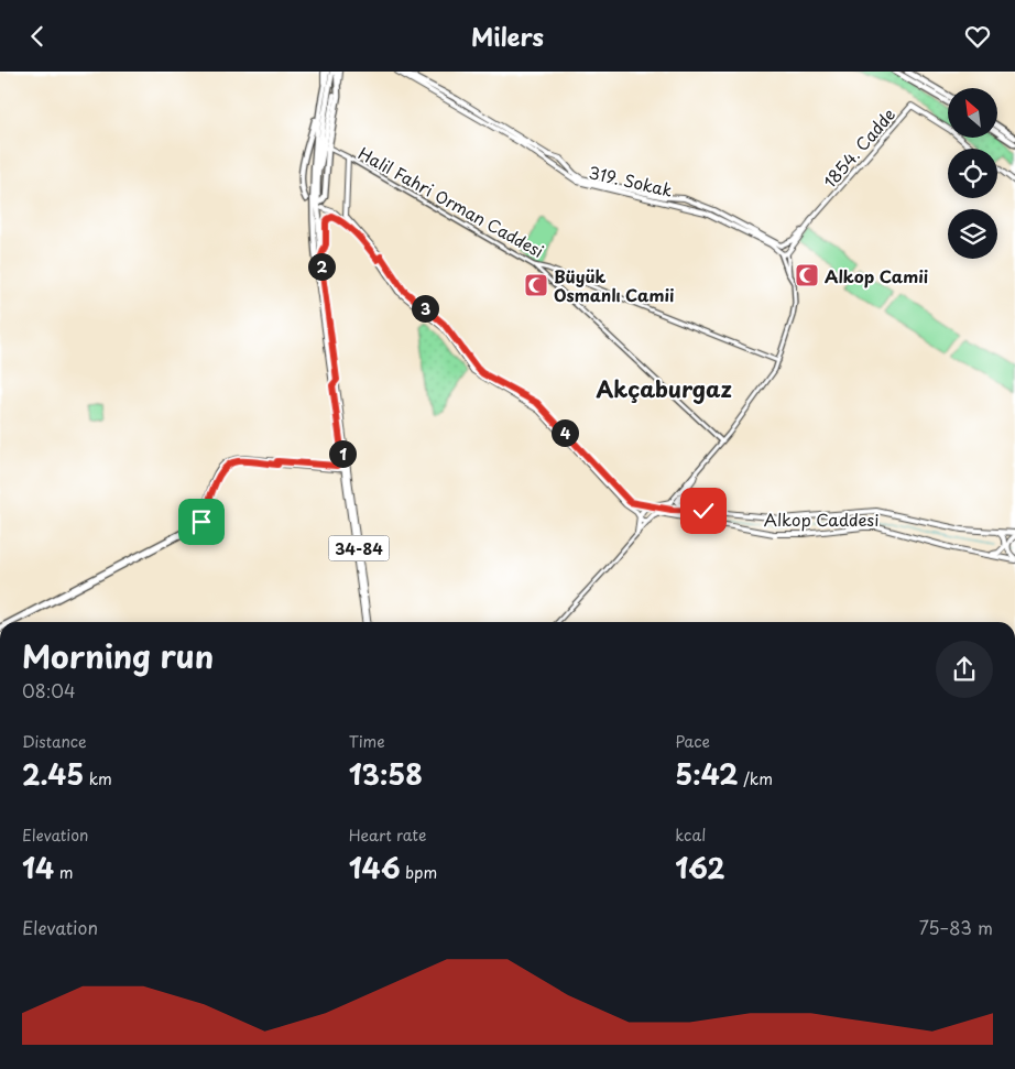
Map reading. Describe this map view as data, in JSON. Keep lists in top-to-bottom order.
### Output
{
  "streets": {
    "highway": ["34-84"],
    "main road": [
      "1854. Cadde",
      "319. Sokak",
      "Halil Fahri Orman Caddesi",
      "Alkop Caddesi"
    ]
  },
  "crossings": [
    ["1854. Cadde", "319. Sokak"]
  ],
  "districts": ["Akçaburgaz"],
  "places": {
    "mosque": ["Alkop Camii", "Büyük Osmanlı Camii"]
  },
  "north": "top left",
  "page": {
    "header": "Milers",
    "pins": [
      "2",
      "3",
      "4",
      "1"
    ],
    "heading": ["Morning run", "08:04"],
    "stats": [
      ["Distance", "2.45 km"],
      ["Time", "13:58"],
      ["Pace", "5:42 /km"],
      ["Elevation", "14 m"],
      ["Heart rate", "146 bpm"],
      ["kcal", "162"]
    ],
    "chart": ["Elevation", "75–83 m"]
  }
}
